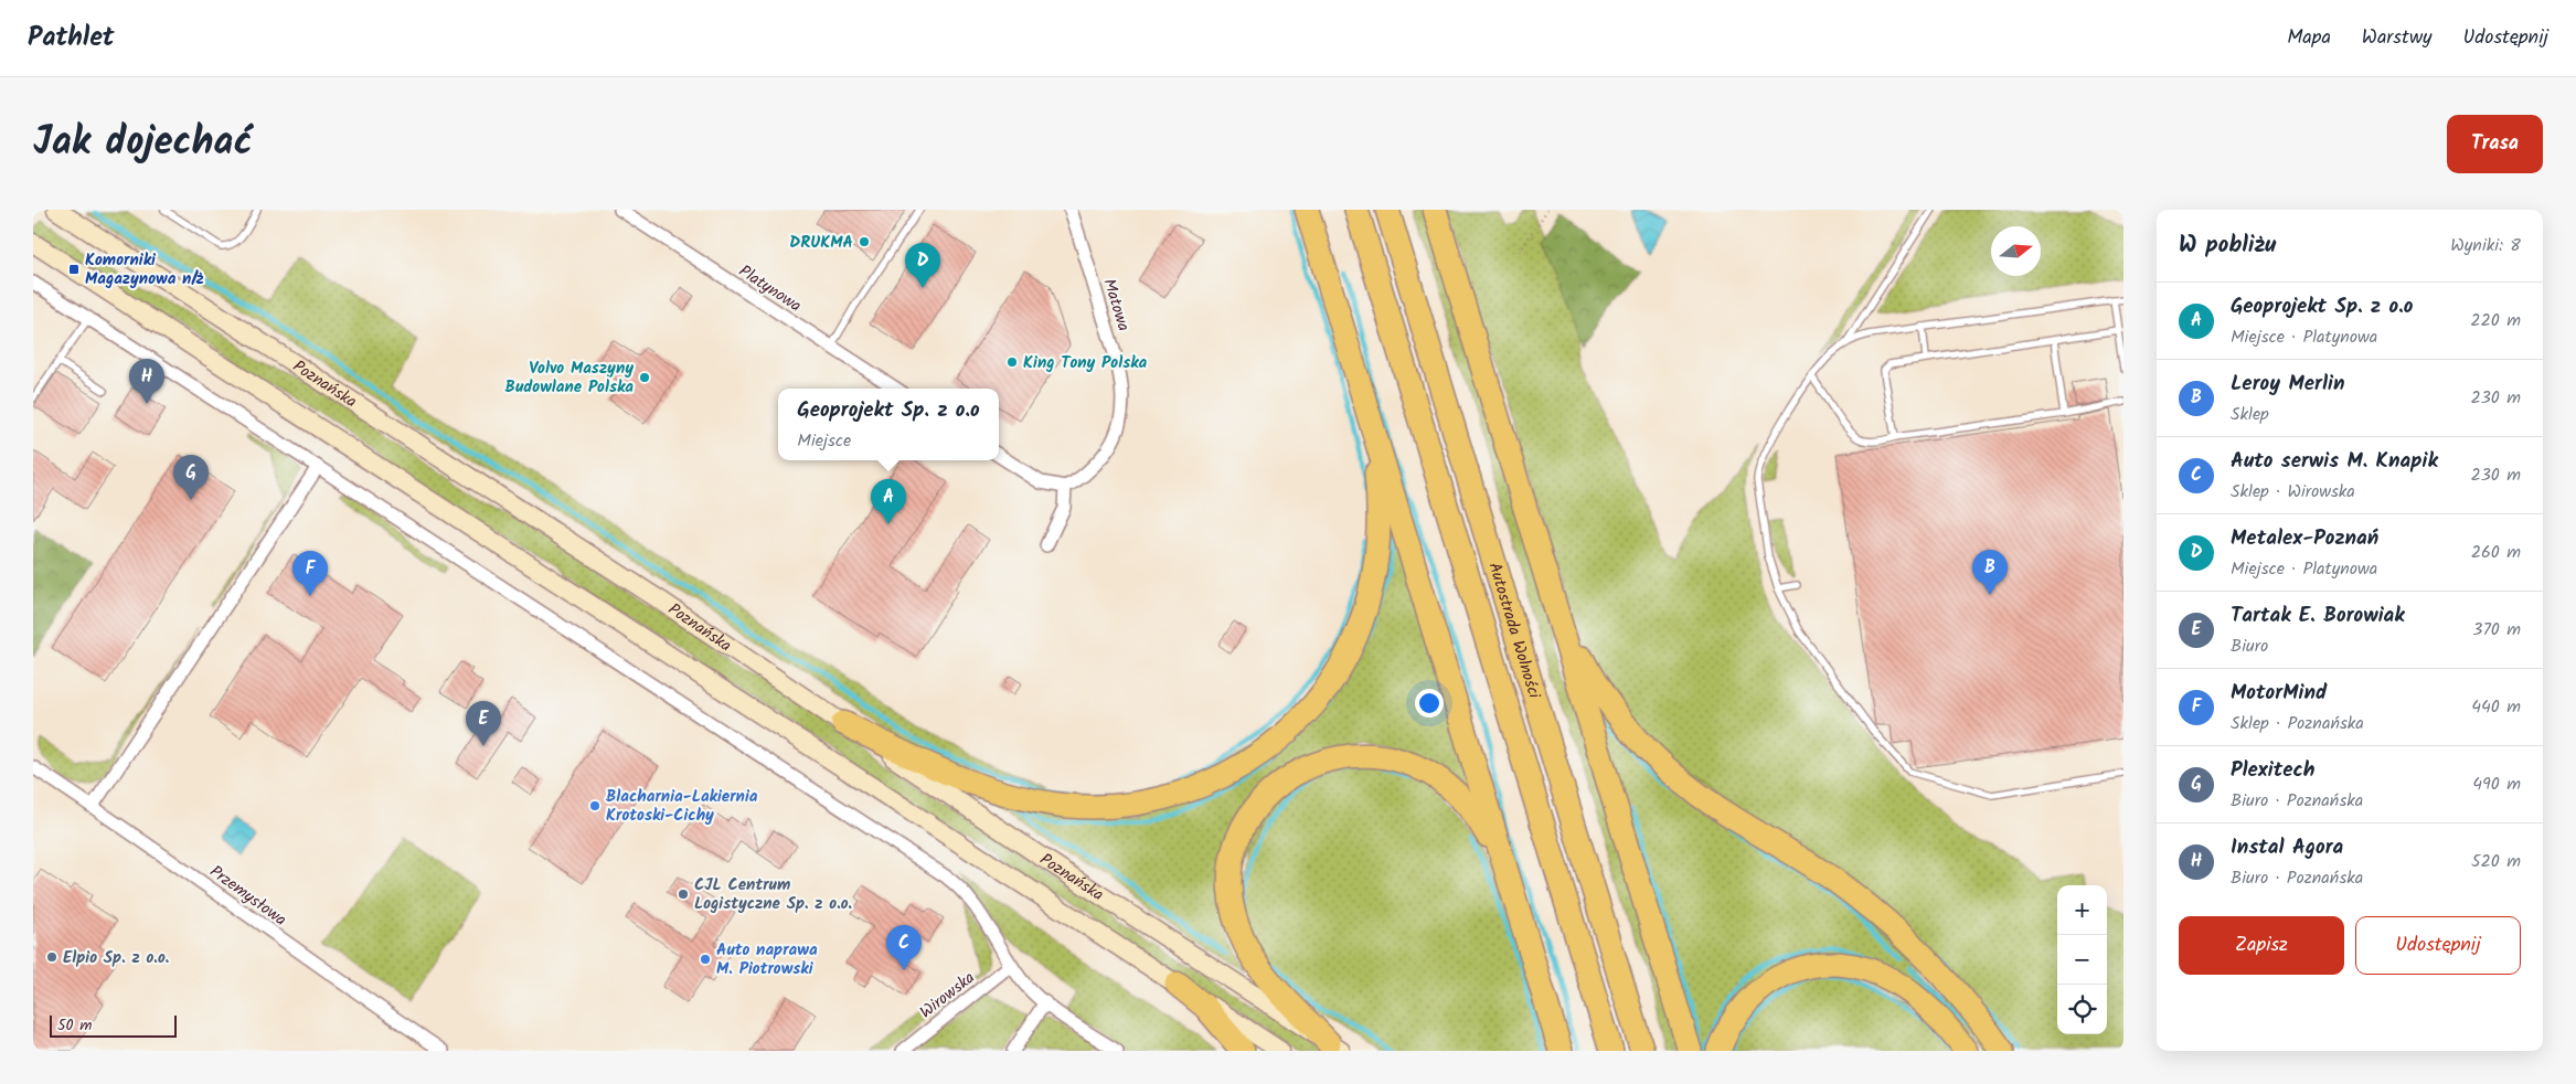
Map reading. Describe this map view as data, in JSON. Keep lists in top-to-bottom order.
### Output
{
  "streets": {
    "highway": ["Autostrada Wolności"],
    "main road": ["Poznańska"],
    "street": [
      "Platynowa",
      "Matowa",
      "Przemysłowa",
      "Wirowska"
    ]
  },
  "places": {
    "other": [
      "DRUKMA",
      "King Tony Polska",
      "Volvo Maszyny Budowlane Polska",
      "Blacharnia-Lakiernia Krotoski-Cichy",
      "CJL Centrum Logistyczne Sp. z o.o.",
      "Elpio Sp. z o.o.",
      "Auto naprawa M. Piotrowski"
    ],
    "transit": ["Komorniki Magazynowa n/ż"]
  },
  "scale_bar": "50 m",
  "north": "right",
  "page": {
    "header": "Pathlet",
    "nav": ["Mapa", "Warstwy", "Udostępnij"],
    "title": "Jak dojechać",
    "buttons": [
      "Trasa",
      ["Zapisz", "Udostępnij"]
    ],
    "heading": ["W pobliżu", "Wyniki: 8"],
    "pins": [
      "D",
      "H",
      "G",
      "A",
      "B",
      "F",
      "E",
      "C"
    ],
    "list": [
      {
        "mark": "A",
        "name": "Geoprojekt Sp. z o.o",
        "note": "Miejsce · Platynowa",
        "value": "220 m"
      },
      {
        "mark": "B",
        "name": "Leroy Merlin",
        "note": "Sklep",
        "value": "230 m"
      },
      {
        "mark": "C",
        "name": "Auto serwis M. Knapik",
        "note": "Sklep · Wirowska",
        "value": "230 m"
      },
      {
        "mark": "D",
        "name": "Metalex-Poznań",
        "note": "Miejsce · Platynowa",
        "value": "260 m"
      },
      {
        "mark": "E",
        "name": "Tartak E. Borowiak",
        "note": "Biuro",
        "value": "370 m"
      },
      {
        "mark": "F",
        "name": "MotorMind",
        "note": "Sklep · Poznańska",
        "value": "440 m"
      },
      {
        "mark": "G",
        "name": "Plexitech",
        "note": "Biuro · Poznańska",
        "value": "490 m"
      },
      {
        "mark": "H",
        "name": "Instal Agora",
        "note": "Biuro · Poznańska",
        "value": "520 m"
      }
    ],
    "popup": ["Geoprojekt Sp. z o.o", "Miejsce"],
    "map_buttons": ["+", "−"],
    "scale": "50 m"
  }
}
